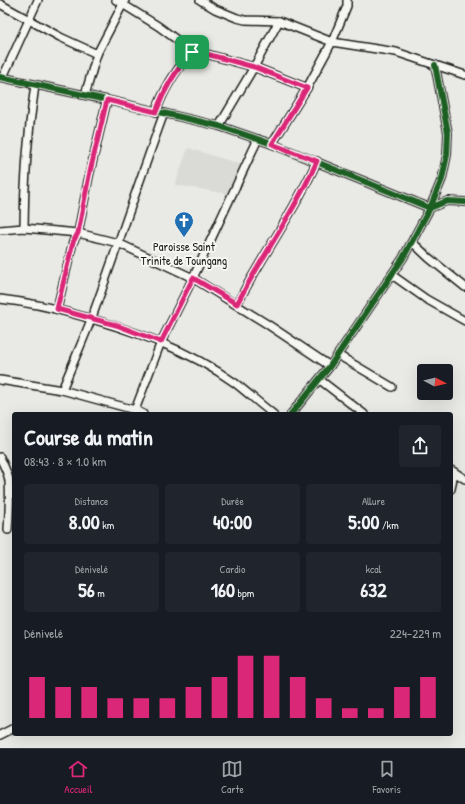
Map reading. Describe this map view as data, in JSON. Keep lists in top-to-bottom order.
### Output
{
  "places": {
    "church": ["Paroisse Saint Trinite de Toungang"]
  },
  "north": "right",
  "page": {
    "heading": ["Course du matin", "08:43 · 8 × 1.0 km"],
    "stats": [
      ["Distance", "8.00 km"],
      ["Durée", "40:00"],
      ["Allure", "5:00 /km"],
      ["Dénivelé", "56 m"],
      ["Cardio", "160 bpm"],
      ["kcal", "632"]
    ],
    "chart": ["Dénivelé", "224–229 m"],
    "tabs": ["Accueil", "Carte", "Favoris"]
  }
}
